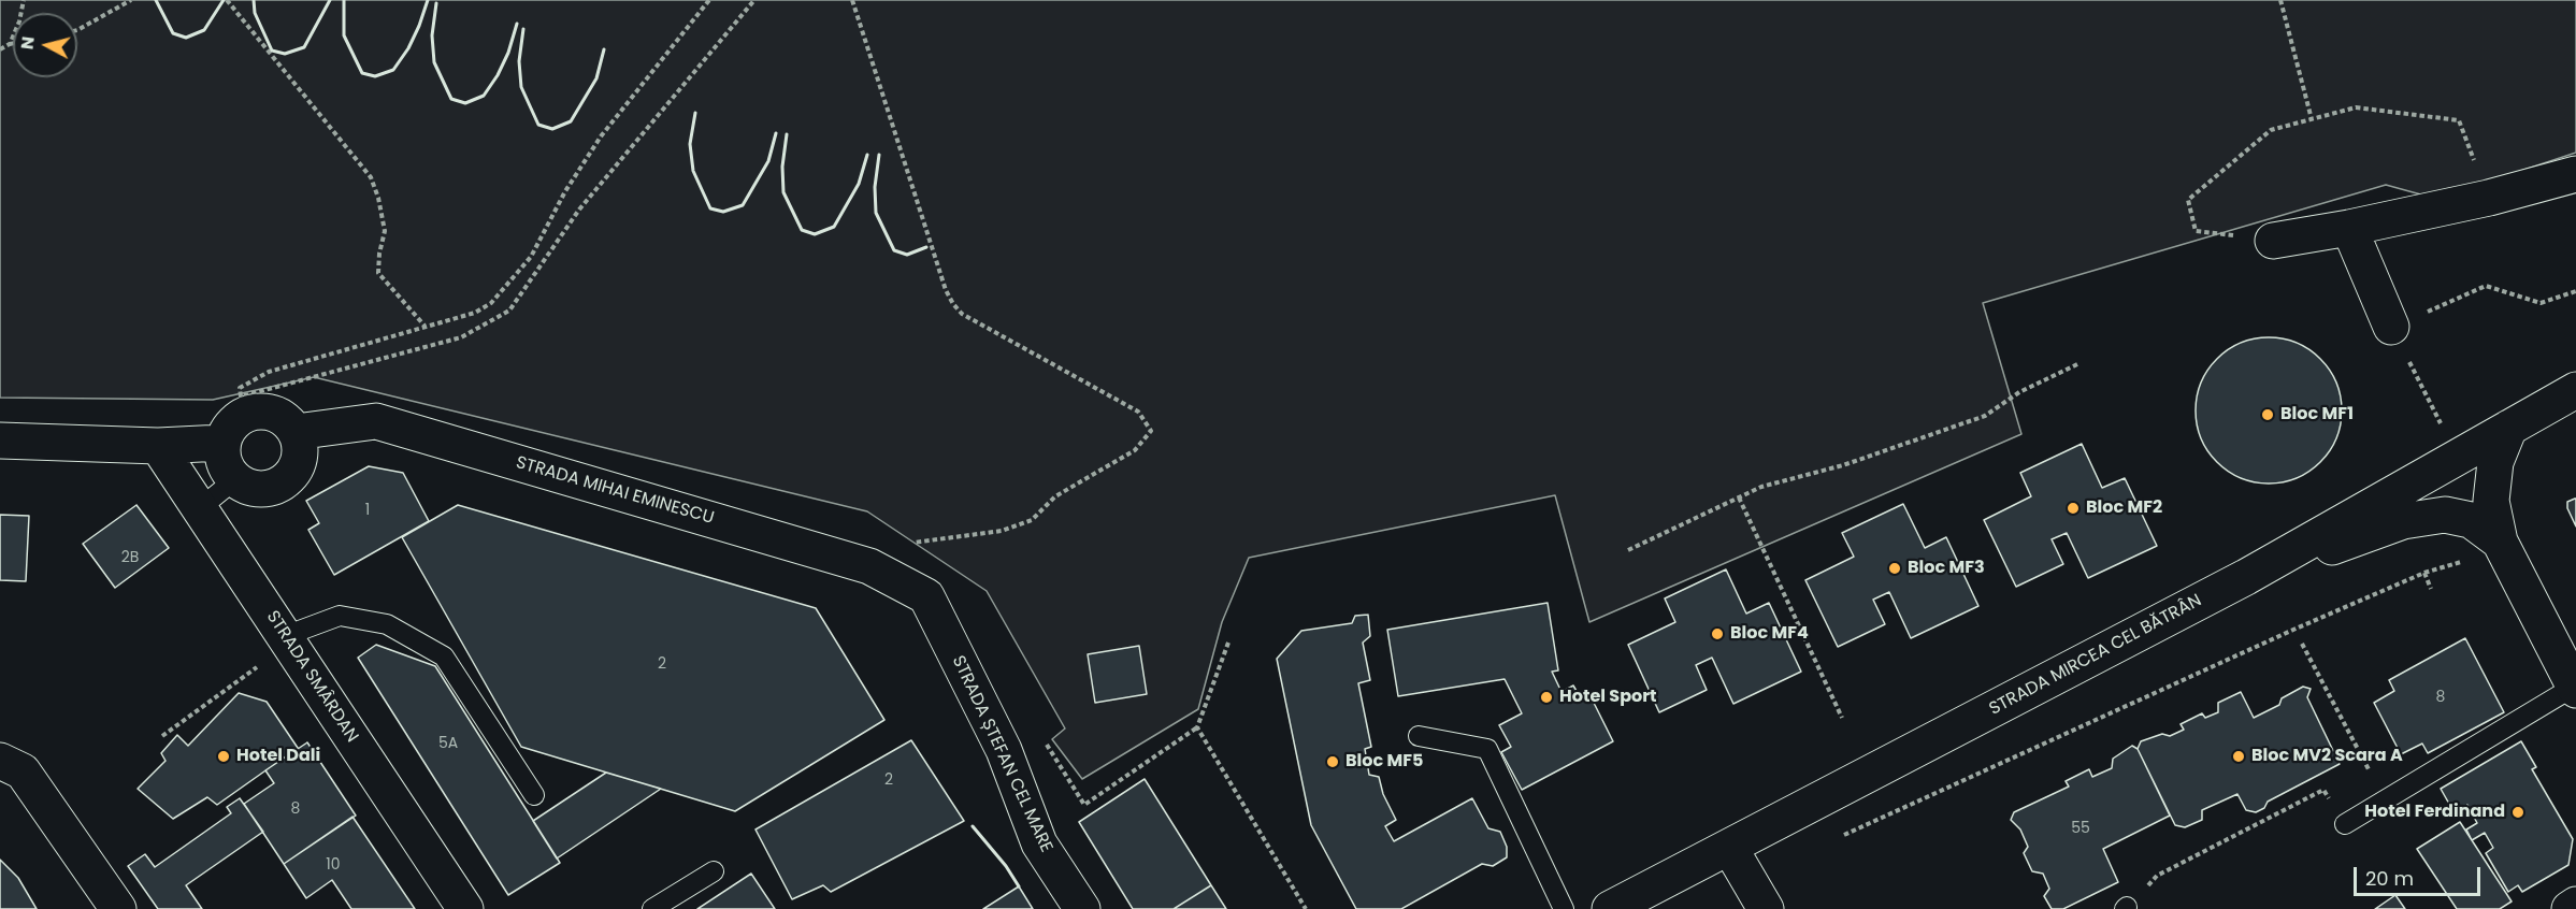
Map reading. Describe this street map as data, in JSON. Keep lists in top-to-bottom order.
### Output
{
  "streets": {
    "street": [
      "STRADA MIHAI EMINESCU",
      "STRADA MIRCEA CEL BĂTRÂN",
      "STRADA SMÂRDAN",
      "STRADA ȘTEFAN CEL MARE"
    ]
  },
  "crossings": [
    ["STRADA MIHAI EMINESCU", "STRADA ȘTEFAN CEL MARE"]
  ],
  "places": [
    "Bloc MF1",
    "Bloc MF2",
    "Bloc MF3",
    "Bloc MF4",
    "Hotel Sport",
    "Hotel Dali",
    "Bloc MV2 Scara A",
    "Bloc MF5",
    "Hotel Ferdinand"
  ],
  "house_numbers": [
    "1",
    "2B",
    "2",
    "8",
    "5A",
    "2",
    "8",
    "55",
    "10"
  ],
  "scale_bar": "20 m",
  "north": "left"
}
